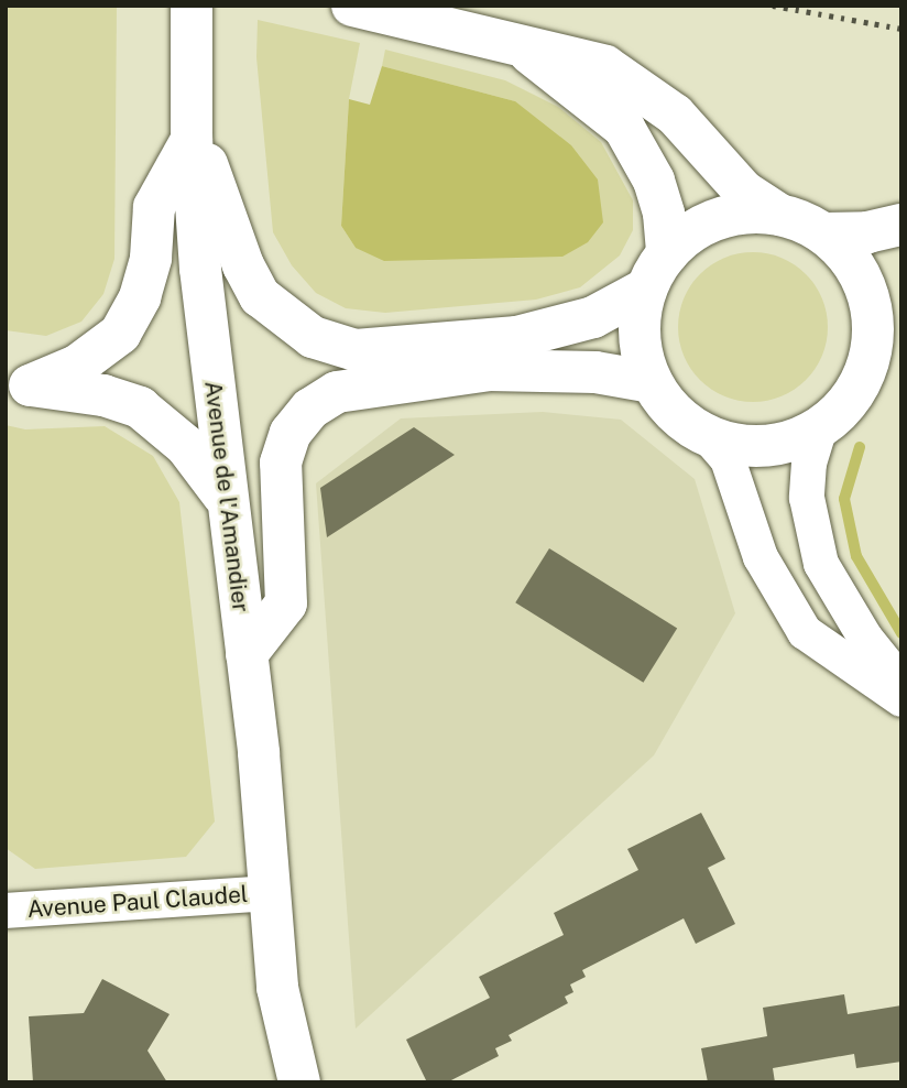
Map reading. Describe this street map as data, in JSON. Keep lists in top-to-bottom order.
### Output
{
  "streets": {
    "main road": ["Avenue de l'Amandier"],
    "street": ["Avenue Paul Claudel"]
  },
  "crossings": [
    ["Avenue de l'Amandier", "Avenue Paul Claudel"]
  ]
}
